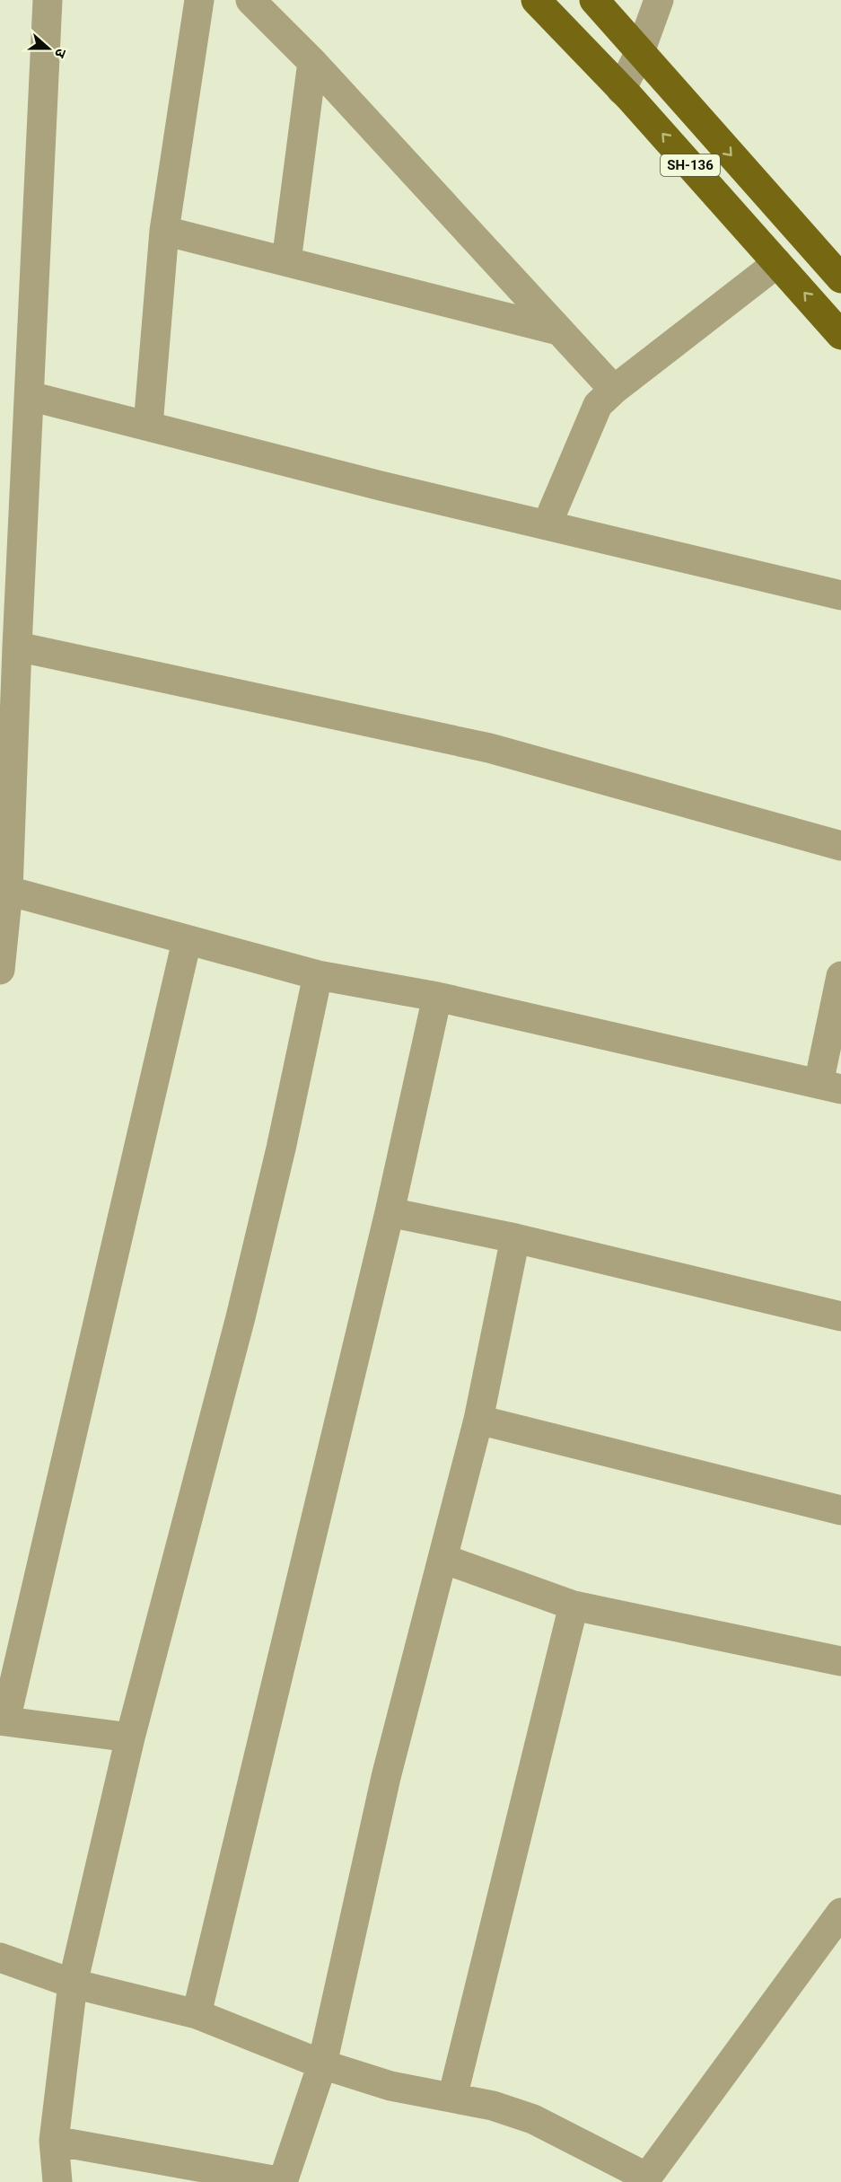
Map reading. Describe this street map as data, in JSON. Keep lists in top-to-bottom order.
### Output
{
  "streets": {
    "main road": ["SH-136"]
  },
  "north": "right"
}
